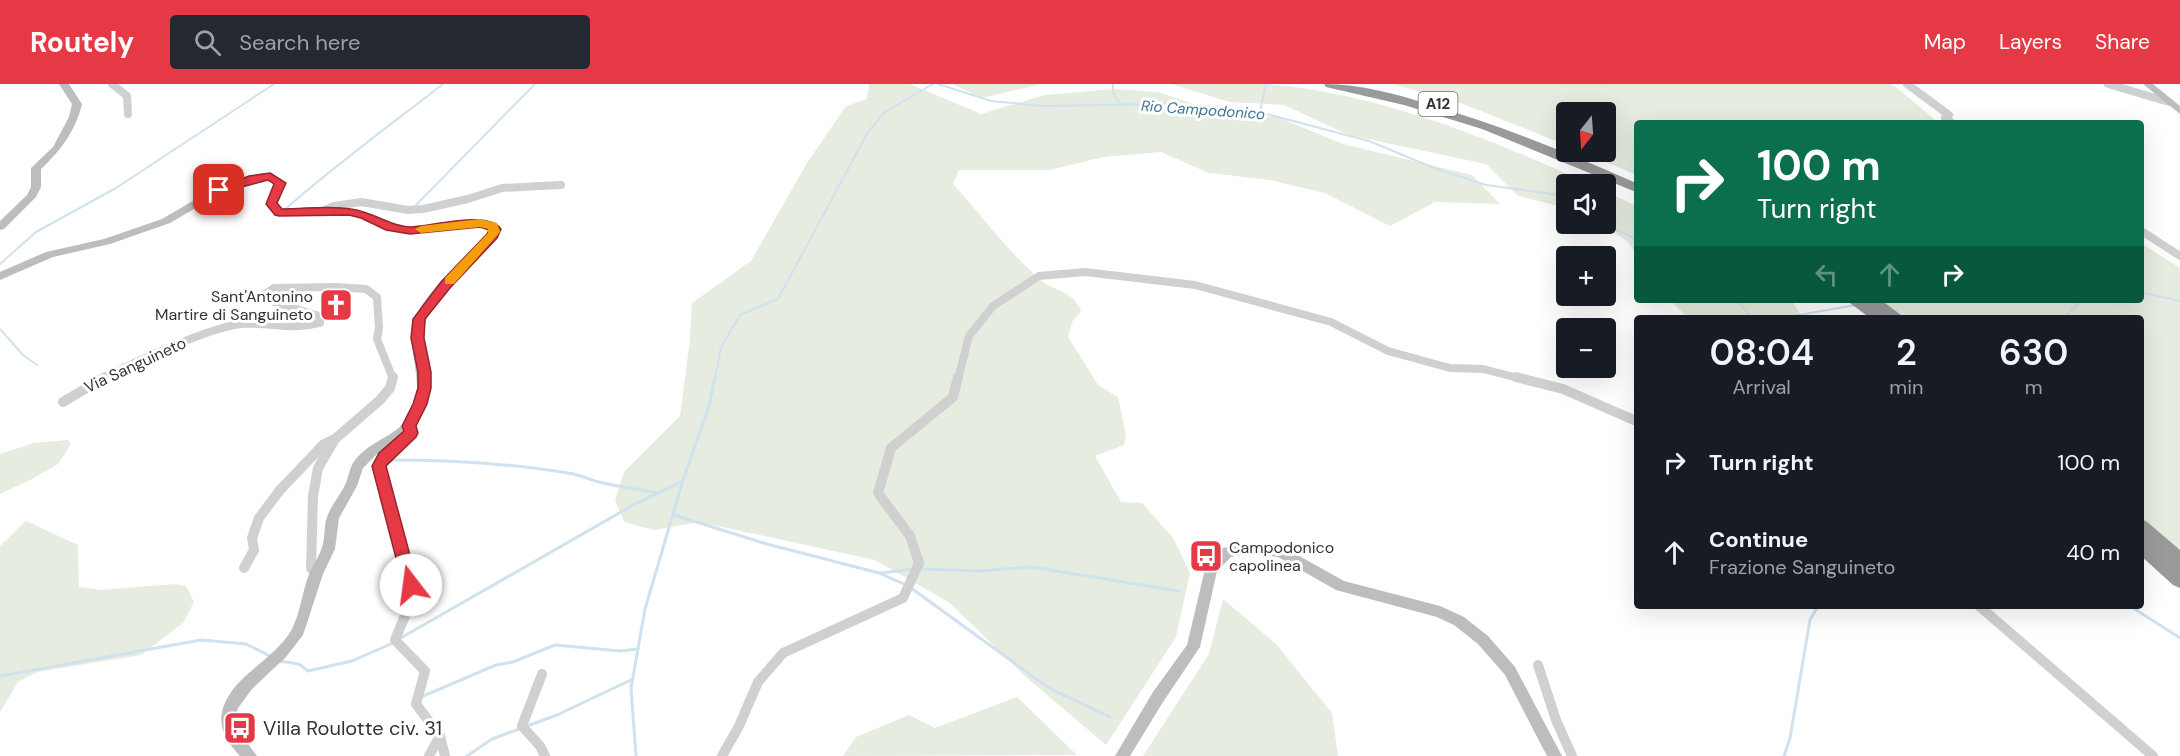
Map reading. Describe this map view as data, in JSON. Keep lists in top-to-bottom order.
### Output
{
  "streets": {
    "highway": ["A12"],
    "street": ["Via Sanguineto"]
  },
  "water": ["Rio Campodonico"],
  "places": {
    "church": ["Sant'Antonino Martire di Sanguineto"],
    "bus stop": ["Campodonico capolinea", "Villa Roulotte civ. 31"]
  },
  "north": "bottom",
  "page": {
    "header": "Routely",
    "search": "Search here",
    "nav": ["Map", "Layers", "Share"],
    "map_buttons": ["+", "−"],
    "turn": ["100 m", "Turn right"],
    "eta": [
      "08:04",
      "Arrival",
      "2",
      "min",
      "630",
      "m"
    ],
    "list": [
      {
        "name": "Turn right",
        "value": "100 m"
      },
      {
        "name": "Continue",
        "note": "Frazione Sanguineto",
        "value": "40 m"
      }
    ]
  }
}
